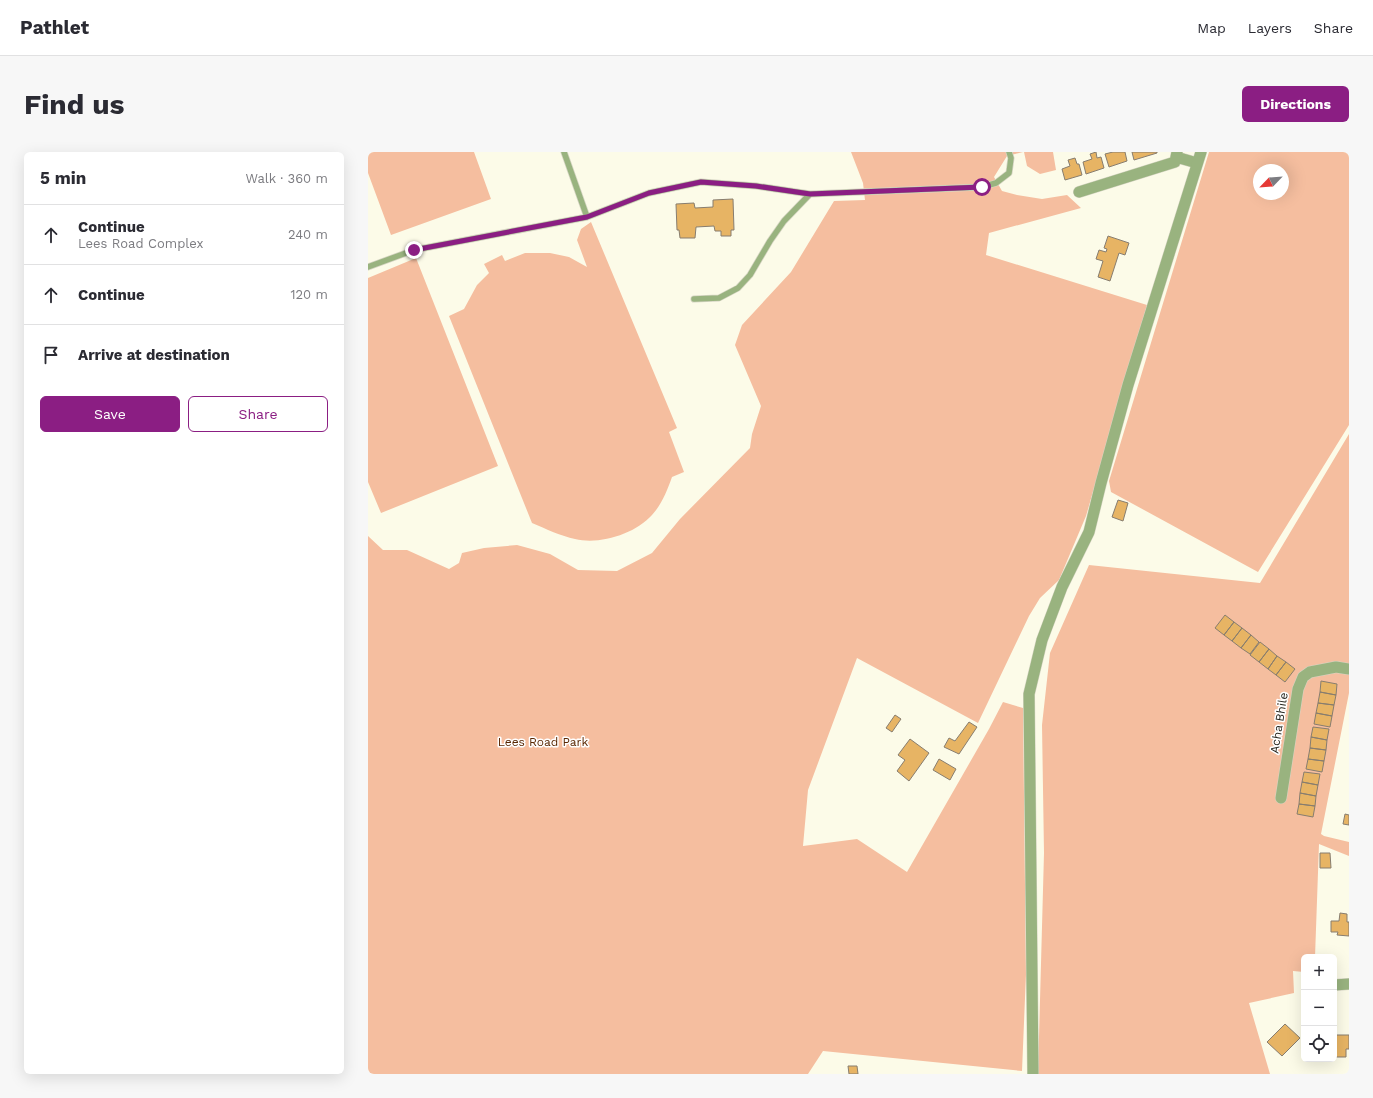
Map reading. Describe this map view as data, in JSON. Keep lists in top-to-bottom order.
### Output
{
  "streets": {
    "street": ["Acha Bhile"]
  },
  "parks": ["Lees Road Park"],
  "north": "bottom left",
  "page": {
    "header": "Pathlet",
    "nav": ["Map", "Layers", "Share"],
    "buttons": [
      "Directions",
      ["Save", "Share"]
    ],
    "title": "Find us",
    "heading": ["5 min", "Walk · 360 m"],
    "list": [
      ["Continue", "Lees Road Complex", "240 m"],
      ["Continue", "120 m"],
      "Arrive at destination"
    ],
    "map_buttons": ["+", "−"]
  }
}
